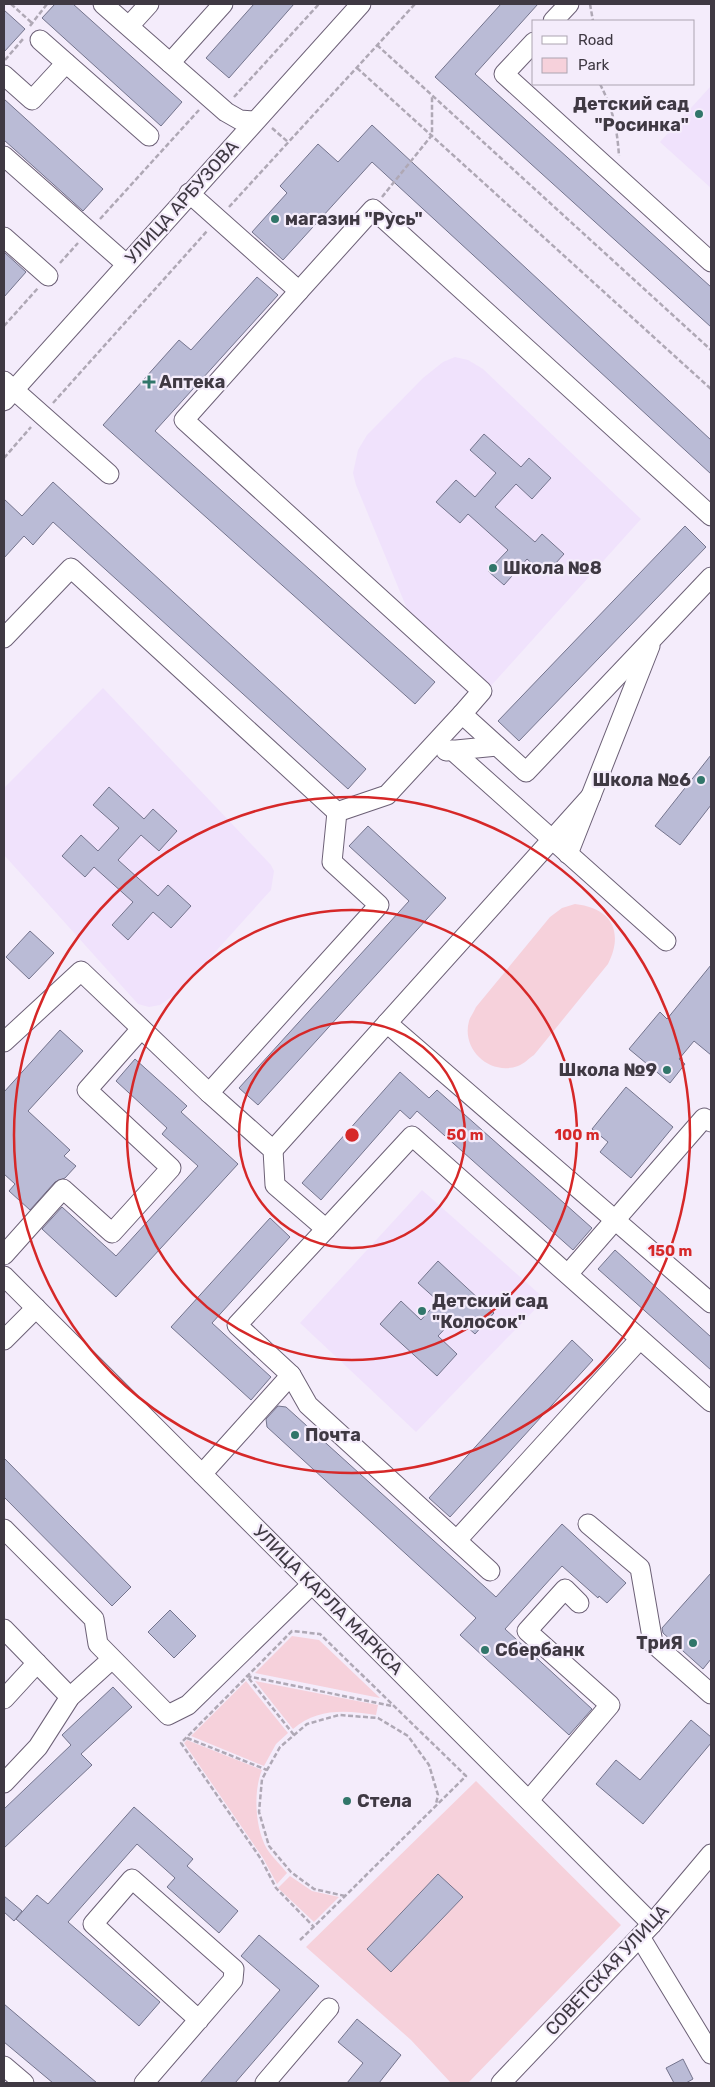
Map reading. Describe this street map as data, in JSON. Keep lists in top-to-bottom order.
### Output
{
  "streets": {
    "street": ["УЛИЦА АРБУЗОВА", "УЛИЦА КАРЛА МАРКСА", "СОВЕТСКАЯ УЛИЦА"]
  },
  "crossings": [
    ["УЛИЦА КАРЛА МАРКСА", "СОВЕТСКАЯ УЛИЦА"]
  ],
  "places": {
    "other": [
      "Детский сад \"Росинка\"",
      "магазин \"Русь\"",
      "Школа №8",
      "Школа №6",
      "Школа №9",
      "Детский сад \"Колосок\"",
      "Почта",
      "ТриЯ",
      "Сбербанк",
      "Стела"
    ],
    "health": ["Аптека"]
  },
  "legend": ["Road", "Park"],
  "rings": ["50 m", "100 m", "150 m"]
}
